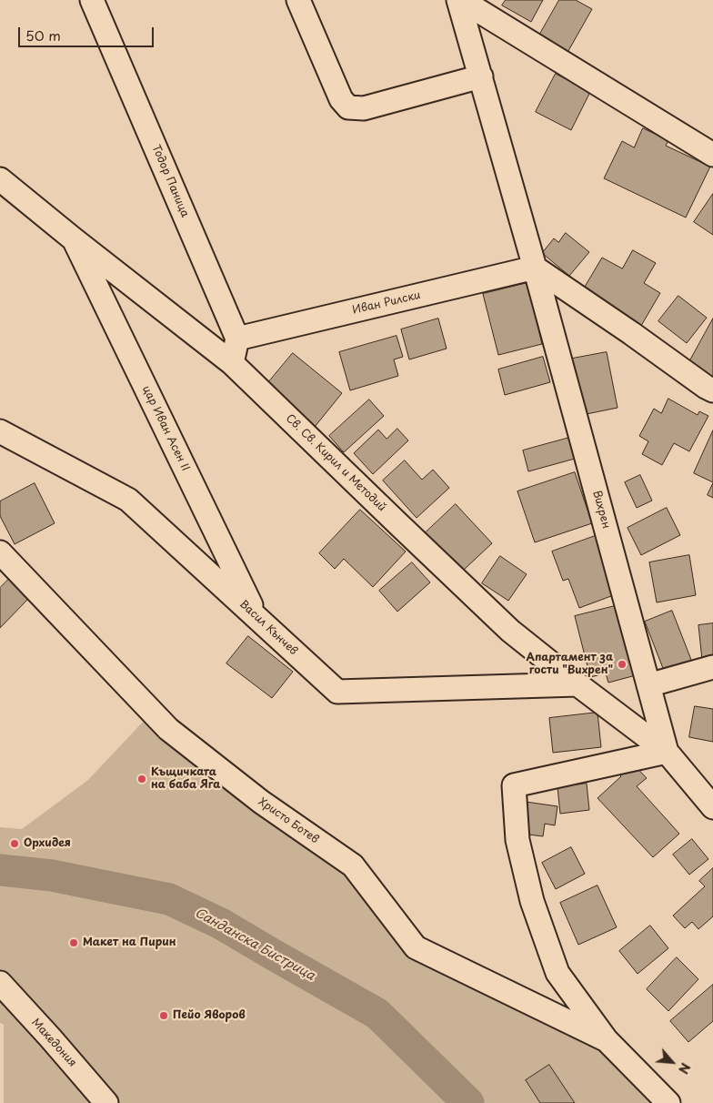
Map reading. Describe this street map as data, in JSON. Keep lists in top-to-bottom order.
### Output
{
  "streets": {
    "street": [
      "Тодор Паница",
      "Иван Рилски",
      "цар Иван Асен II",
      "Св. Св. Кирил и Методий",
      "Вихрен",
      "Васил Кънчев",
      "Христо Ботев",
      "Македония"
    ]
  },
  "crossings": [
    ["Тодор Паница", "Иван Рилски"],
    ["Иван Рилски", "Вихрен"],
    ["цар Иван Асен II", "Св. Св. Кирил и Методий"],
    ["цар Иван Асен II", "Васил Кънчев"],
    ["Св. Св. Кирил и Методий", "Вихрен"],
    ["Св. Св. Кирил и Методий", "Васил Кънчев"]
  ],
  "water": ["Санданска Бистрица"],
  "places": [
    "Апартамент за гости \"Вихрен\"",
    "Къщичката на баба Яга",
    "Орхидея",
    "Макет на Пирин",
    "Пейо Яворов"
  ],
  "scale_bar": "50 m",
  "north": "bottom right"
}
